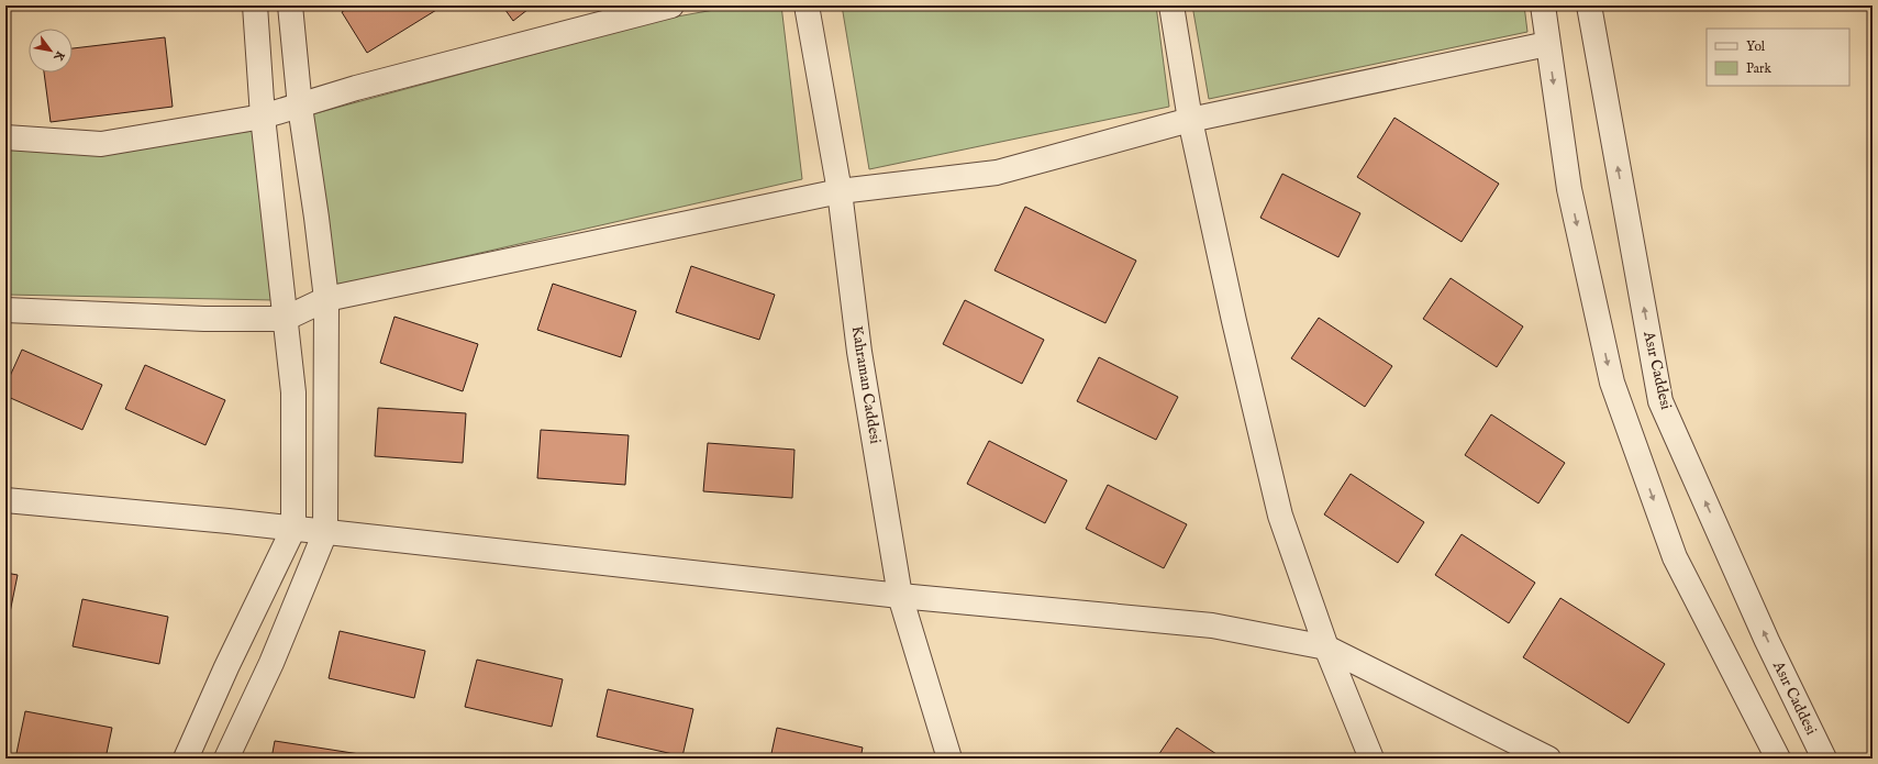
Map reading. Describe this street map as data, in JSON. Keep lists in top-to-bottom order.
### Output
{
  "streets": {
    "street": ["Asır Caddesi", "Kahraman Caddesi"]
  },
  "legend": ["Yol", "Park"],
  "north": "bottom right"
}
